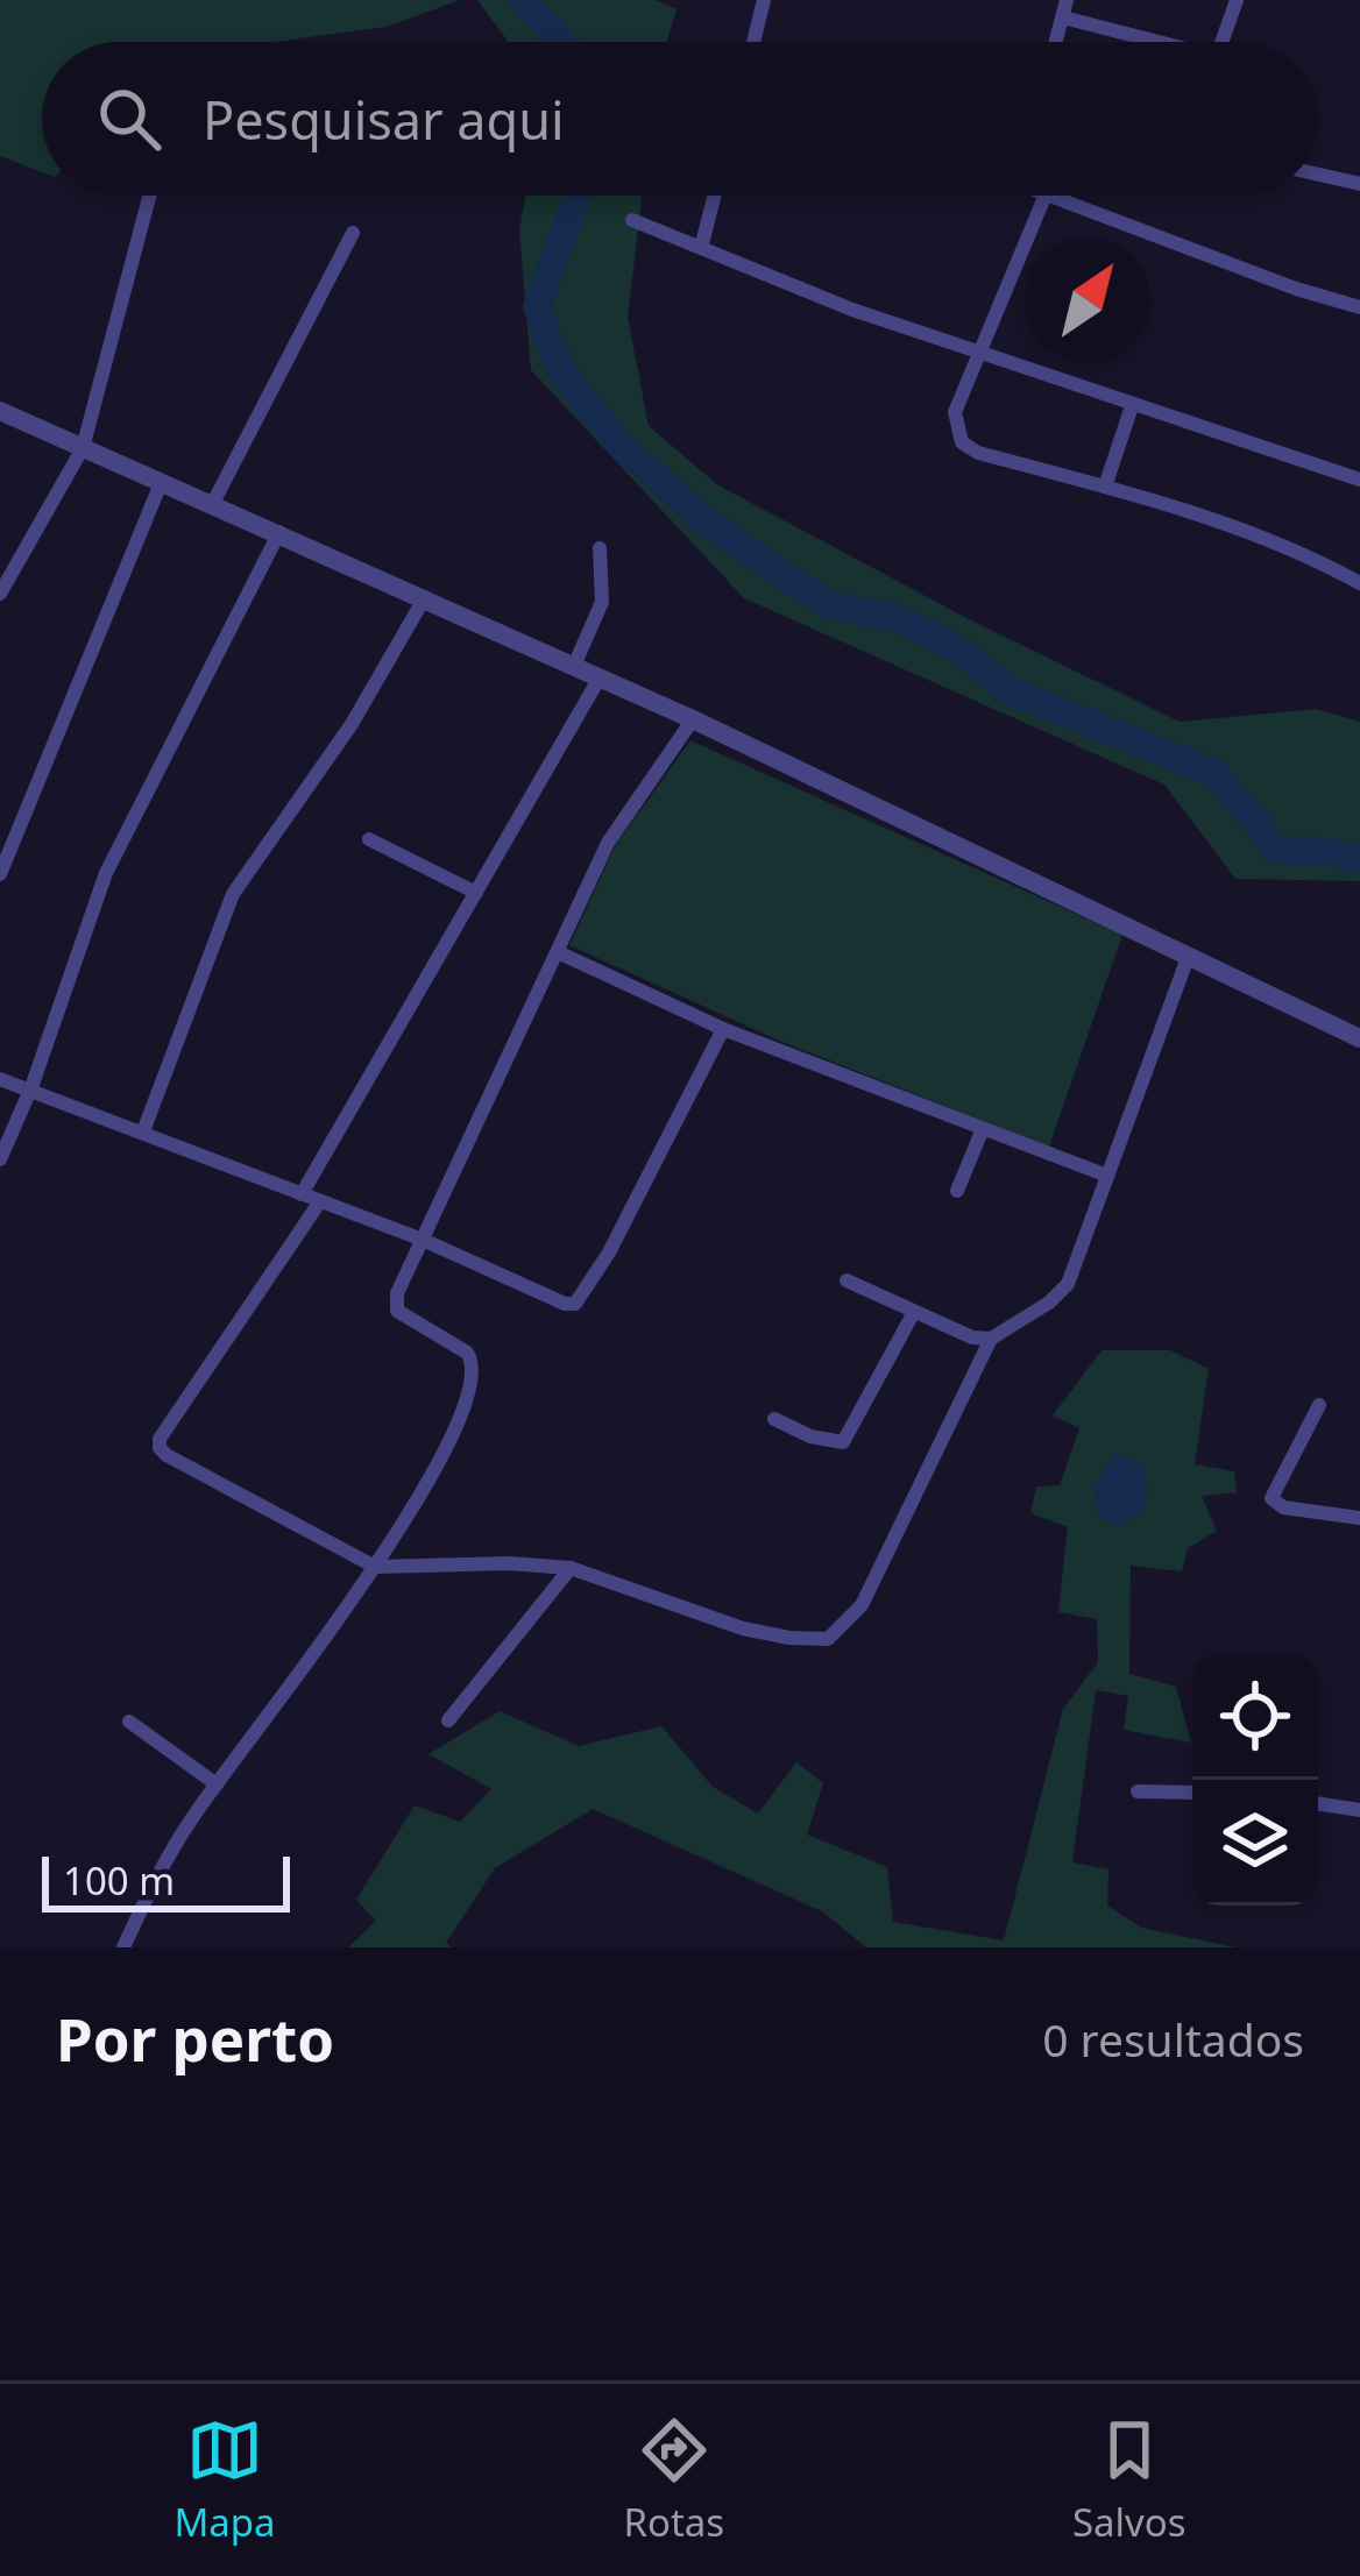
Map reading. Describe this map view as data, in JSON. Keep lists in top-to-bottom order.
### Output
{
  "scale_bar": "100 m",
  "north": "top right",
  "page": {
    "search": "Pesquisar aqui",
    "scale": "100 m",
    "heading": ["Por perto", "0 resultados"],
    "nav": ["Mapa", "Rotas", "Salvos"]
  }
}
